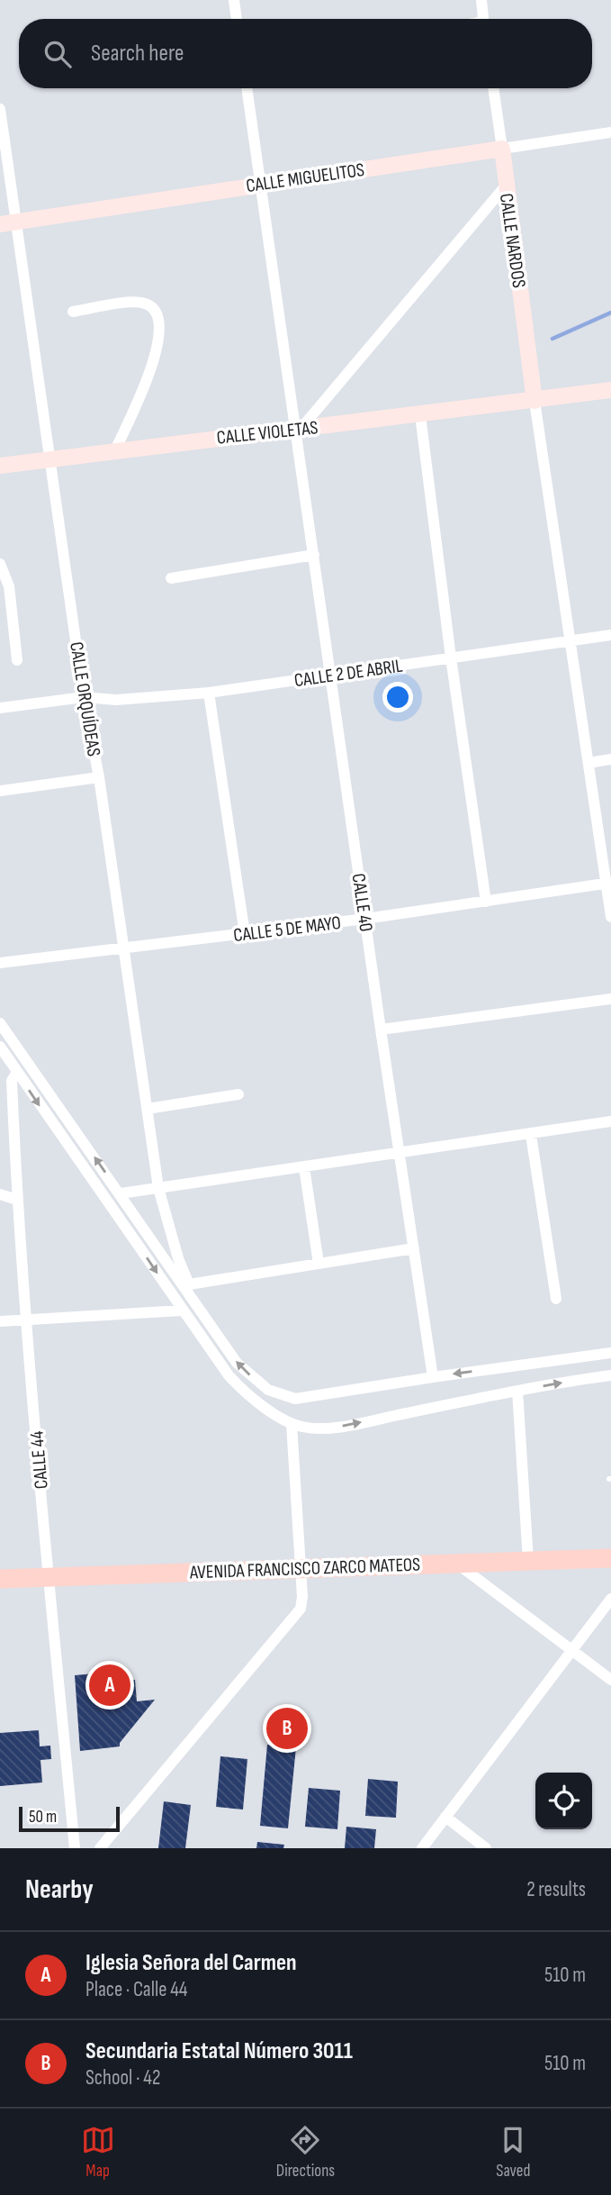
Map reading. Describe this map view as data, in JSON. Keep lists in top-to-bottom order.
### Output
{
  "streets": {
    "main road": ["AVENIDA FRANCISCO ZARCO MATEOS"],
    "street": [
      "CALLE MIGUELITOS",
      "CALLE NARDOS",
      "CALLE VIOLETAS",
      "CALLE 2 DE ABRIL",
      "CALLE ORQUÍDEAS",
      "CALLE 40",
      "CALLE 5 DE MAYO",
      "CALLE 44"
    ]
  },
  "crossings": [
    ["CALLE MIGUELITOS", "CALLE NARDOS"],
    ["CALLE MIGUELITOS", "CALLE ORQUÍDEAS"],
    ["CALLE MIGUELITOS", "CALLE 40"],
    ["CALLE NARDOS", "CALLE VIOLETAS"],
    ["CALLE VIOLETAS", "CALLE ORQUÍDEAS"],
    ["CALLE VIOLETAS", "CALLE 40"],
    ["CALLE 2 DE ABRIL", "CALLE ORQUÍDEAS"],
    ["CALLE 2 DE ABRIL", "CALLE 40"],
    ["CALLE ORQUÍDEAS", "CALLE 5 DE MAYO"],
    ["CALLE 40", "CALLE 5 DE MAYO"],
    ["CALLE 44", "AVENIDA FRANCISCO ZARCO MATEOS"]
  ],
  "scale_bar": "50 m",
  "page": {
    "search": "Search here",
    "pins": ["A", "B"],
    "scale": "50 m",
    "heading": ["Nearby", "2 results"],
    "list": [
      {
        "mark": "A",
        "name": "Iglesia Señora del Carmen",
        "note": "Place · Calle 44",
        "value": "510 m"
      },
      {
        "mark": "B",
        "name": "Secundaria Estatal Número 3011",
        "note": "School · 42",
        "value": "510 m"
      }
    ],
    "nav": ["Map", "Directions", "Saved"]
  }
}
